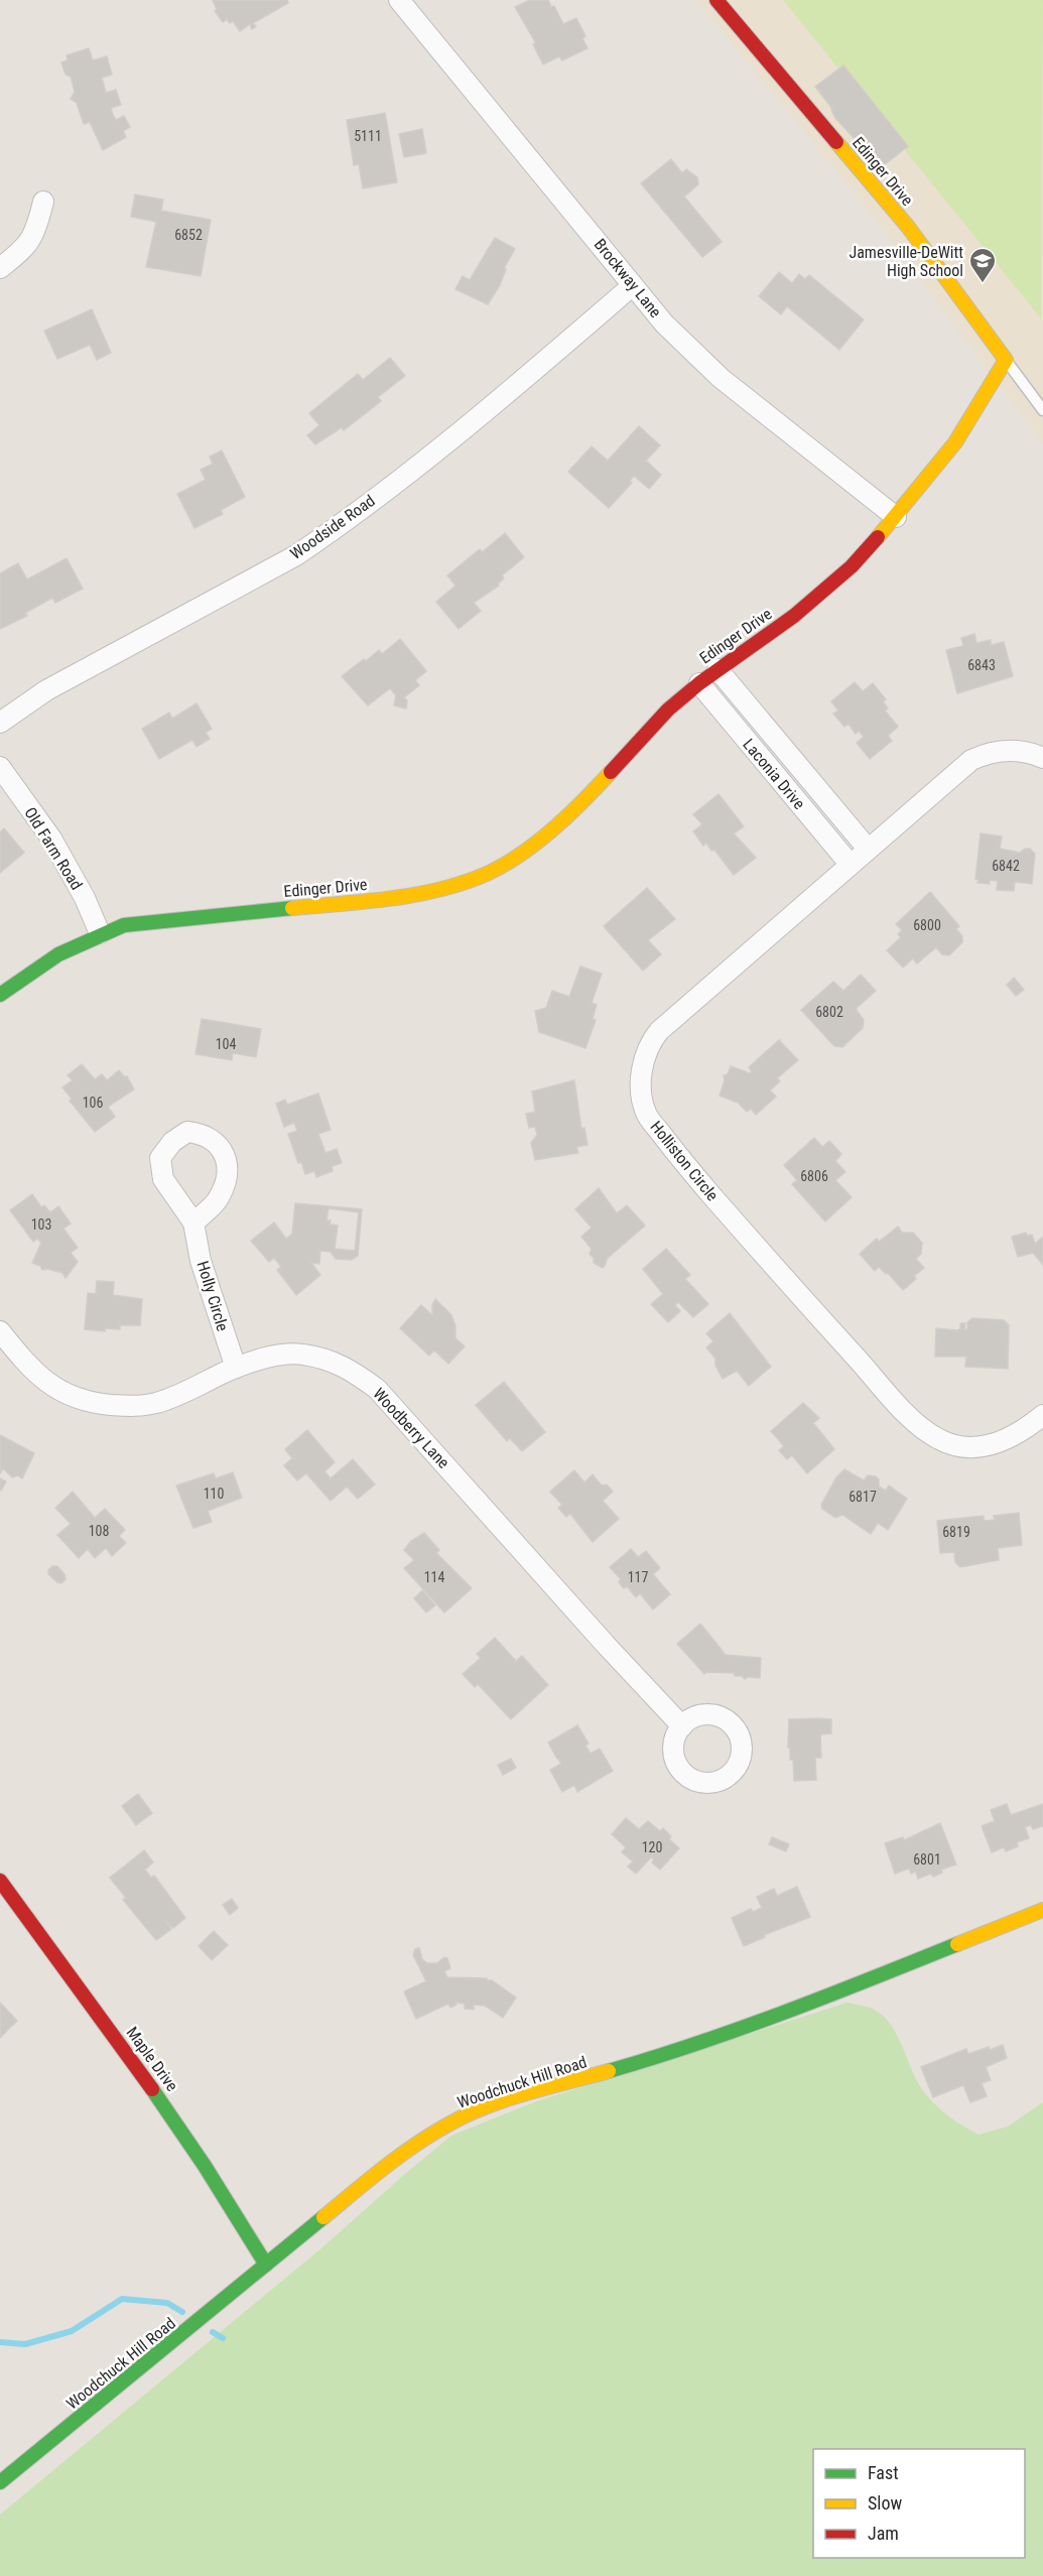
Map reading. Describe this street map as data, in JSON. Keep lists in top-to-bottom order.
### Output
{
  "streets": {
    "street": [
      "Edinger Drive",
      "Brockway Lane",
      "Woodside Road",
      "Laconia Drive",
      "Old Farm Road",
      "Holliston Circle",
      "Holly Circle",
      "Woodberry Lane",
      "Maple Drive",
      "Woodchuck Hill Road"
    ]
  },
  "crossings": [
    ["Edinger Drive", "Brockway Lane"],
    ["Edinger Drive", "Laconia Drive"],
    ["Edinger Drive", "Old Farm Road"],
    ["Brockway Lane", "Woodside Road"],
    ["Laconia Drive", "Holliston Circle"],
    ["Holly Circle", "Woodberry Lane"],
    ["Maple Drive", "Woodchuck Hill Road"]
  ],
  "places": {
    "school or university": ["Jamesville-DeWitt High School"]
  },
  "house_numbers": [
    "5111",
    "6852",
    "6843",
    "6842",
    "6800",
    "6802",
    "104",
    "106",
    "6806",
    "103",
    "110",
    "6817",
    "108",
    "6819",
    "114",
    "117",
    "120",
    "6801"
  ],
  "legend": ["Fast", "Slow", "Jam"]
}
